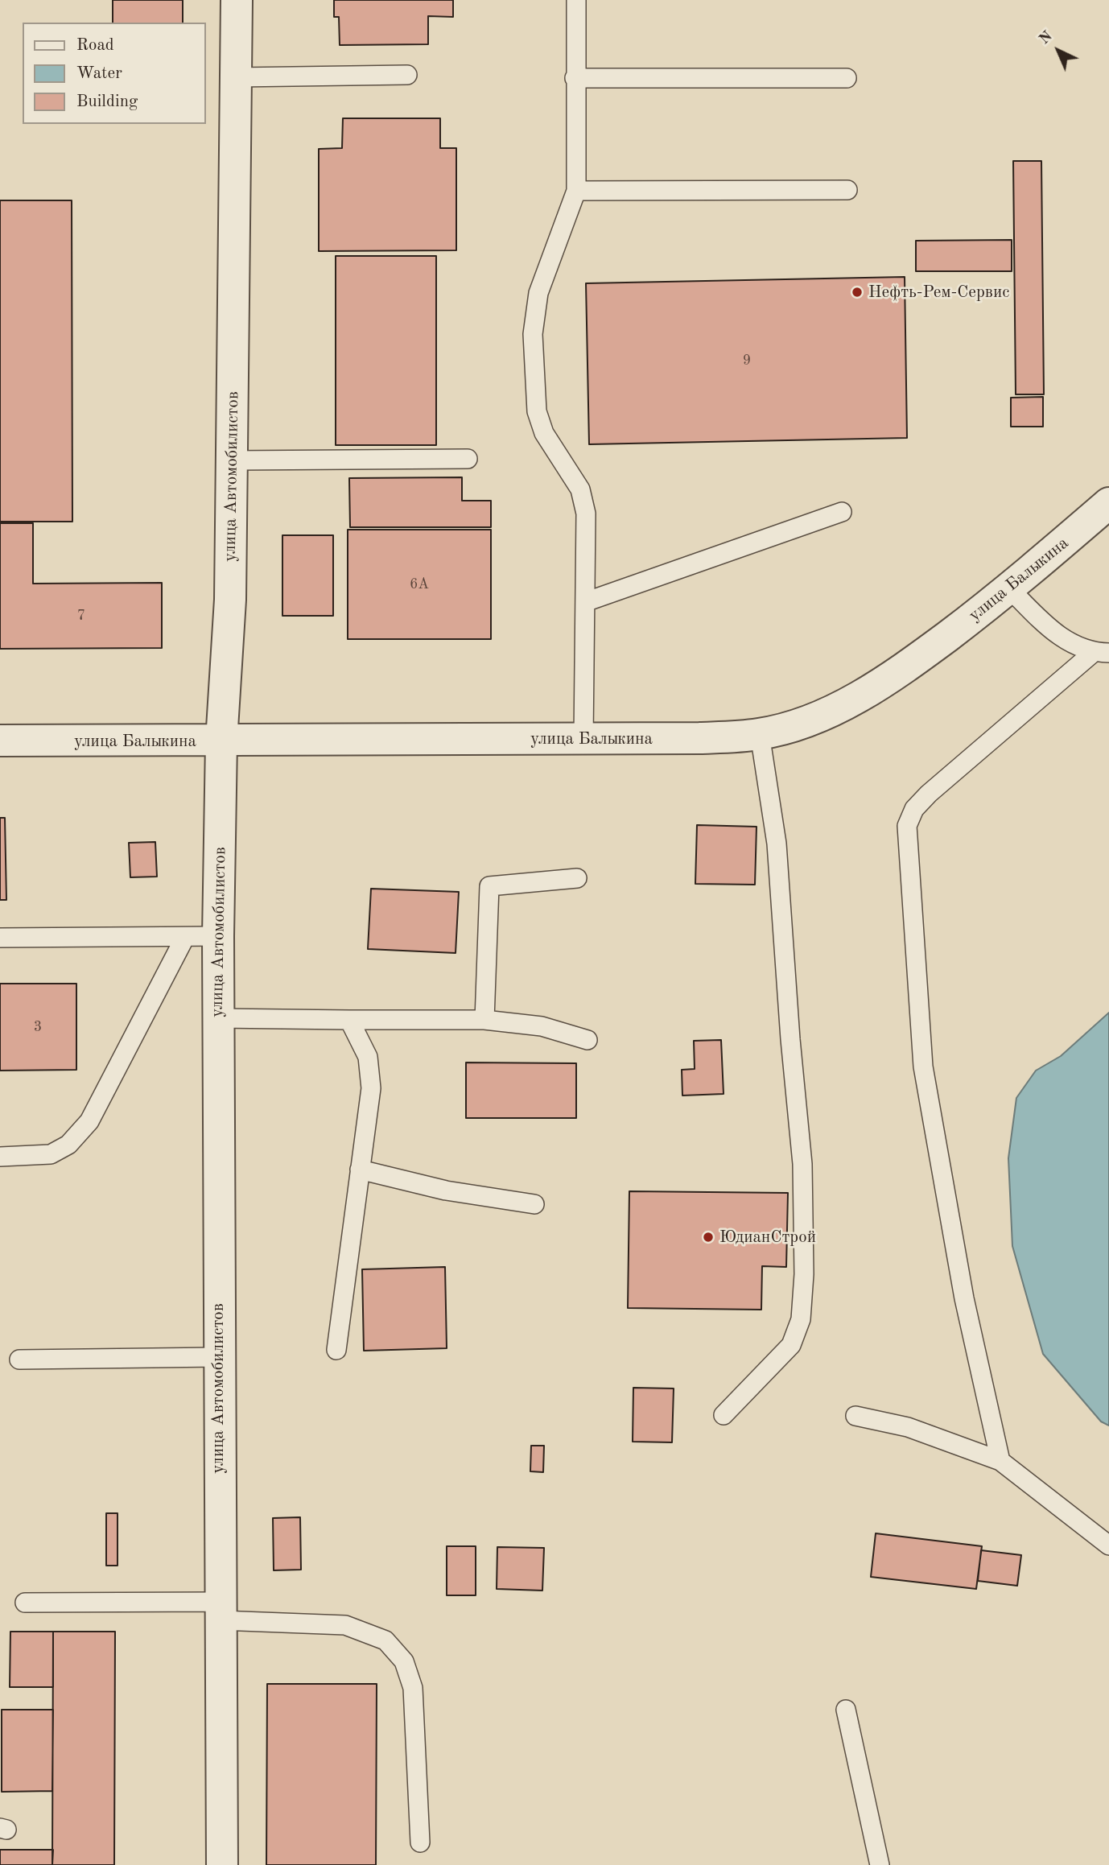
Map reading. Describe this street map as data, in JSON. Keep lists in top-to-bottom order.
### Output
{
  "streets": {
    "street": ["улица Автомобилистов", "улица Балыкина"]
  },
  "crossings": [
    ["улица Автомобилистов", "улица Балыкина"]
  ],
  "places": ["Нефть-Рем-Сервис", "ЮдианСтрой"],
  "house_numbers": [
    "9",
    "6А",
    "7",
    "3"
  ],
  "legend": ["Road", "Water", "Building"],
  "north": "top left"
}
